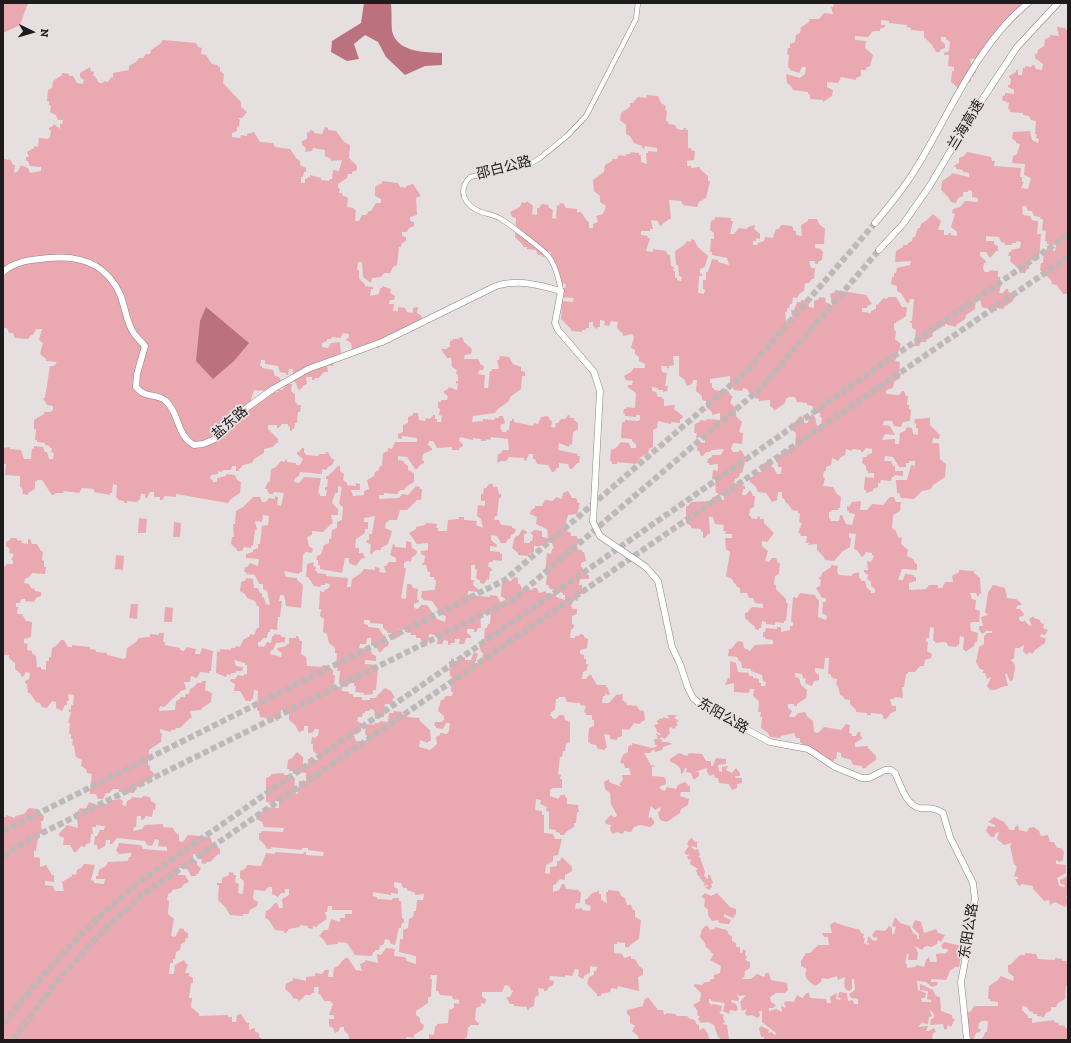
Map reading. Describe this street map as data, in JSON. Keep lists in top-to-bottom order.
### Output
{
  "streets": {
    "highway": ["兰海高速", "盐东路", "东阳公路"],
    "street": ["邵白公路"]
  },
  "crossings": [
    ["邵白公路", "盐东路"],
    ["邵白公路", "东阳公路"],
    ["盐东路", "东阳公路"]
  ],
  "north": "right"
}
